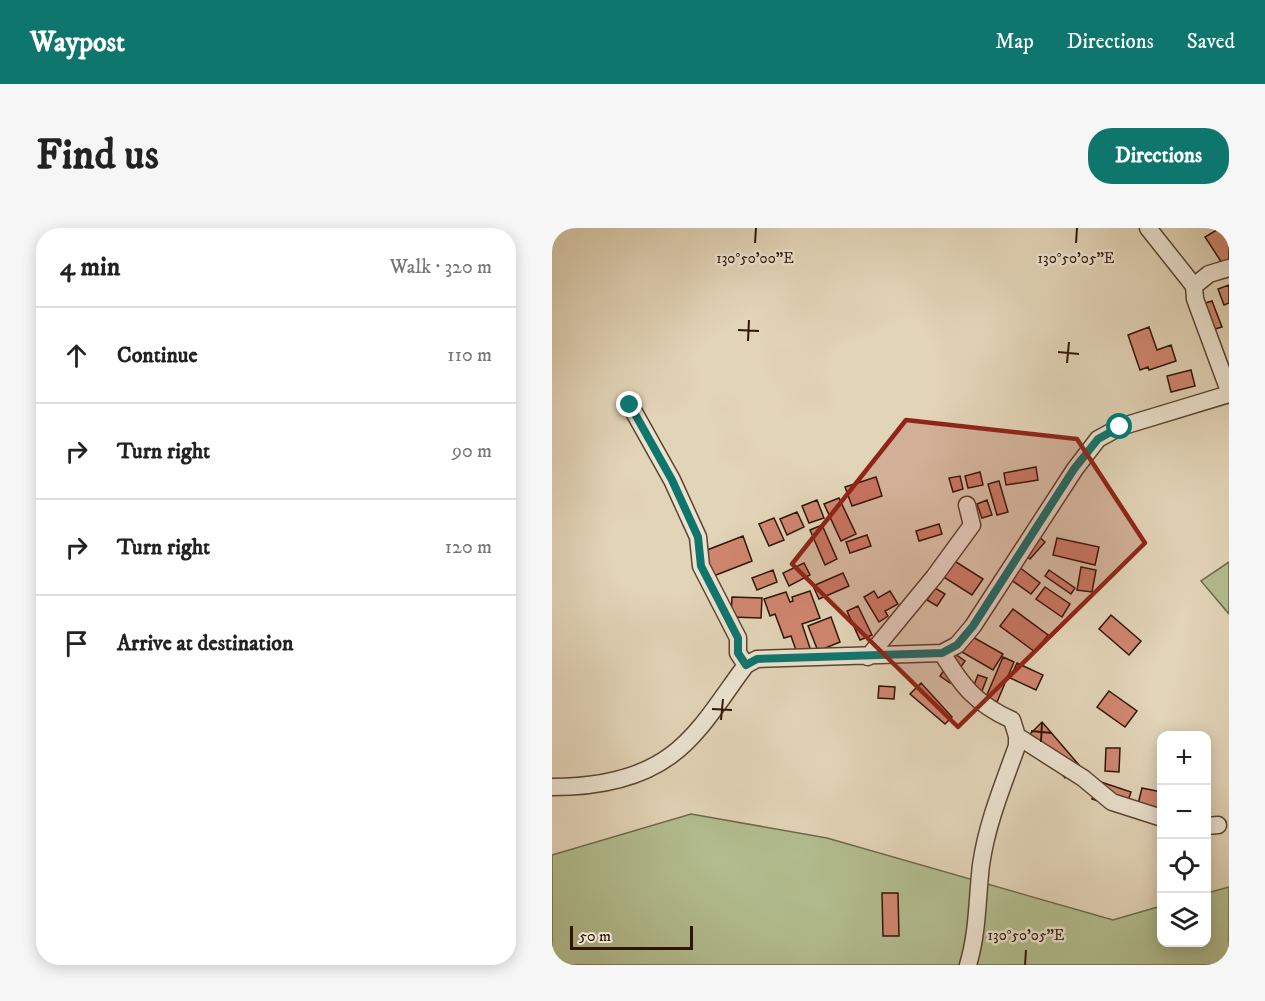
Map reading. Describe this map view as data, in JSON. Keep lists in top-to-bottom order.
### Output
{
  "scale_bar": "50 m",
  "page": {
    "header": "Waypost",
    "nav": ["Map", "Directions", "Saved"],
    "buttons": "Directions",
    "title": "Find us",
    "heading": ["4 min", "Walk · 320 m"],
    "list": [
      ["Continue", "110 m"],
      ["Turn right", "90 m"],
      ["Turn right", "120 m"],
      "Arrive at destination"
    ],
    "map_buttons": ["+", "−"],
    "scale": "50 m"
  },
  "coordinates": ["130°50'00\"E", "130°50'05\"E"]
}
